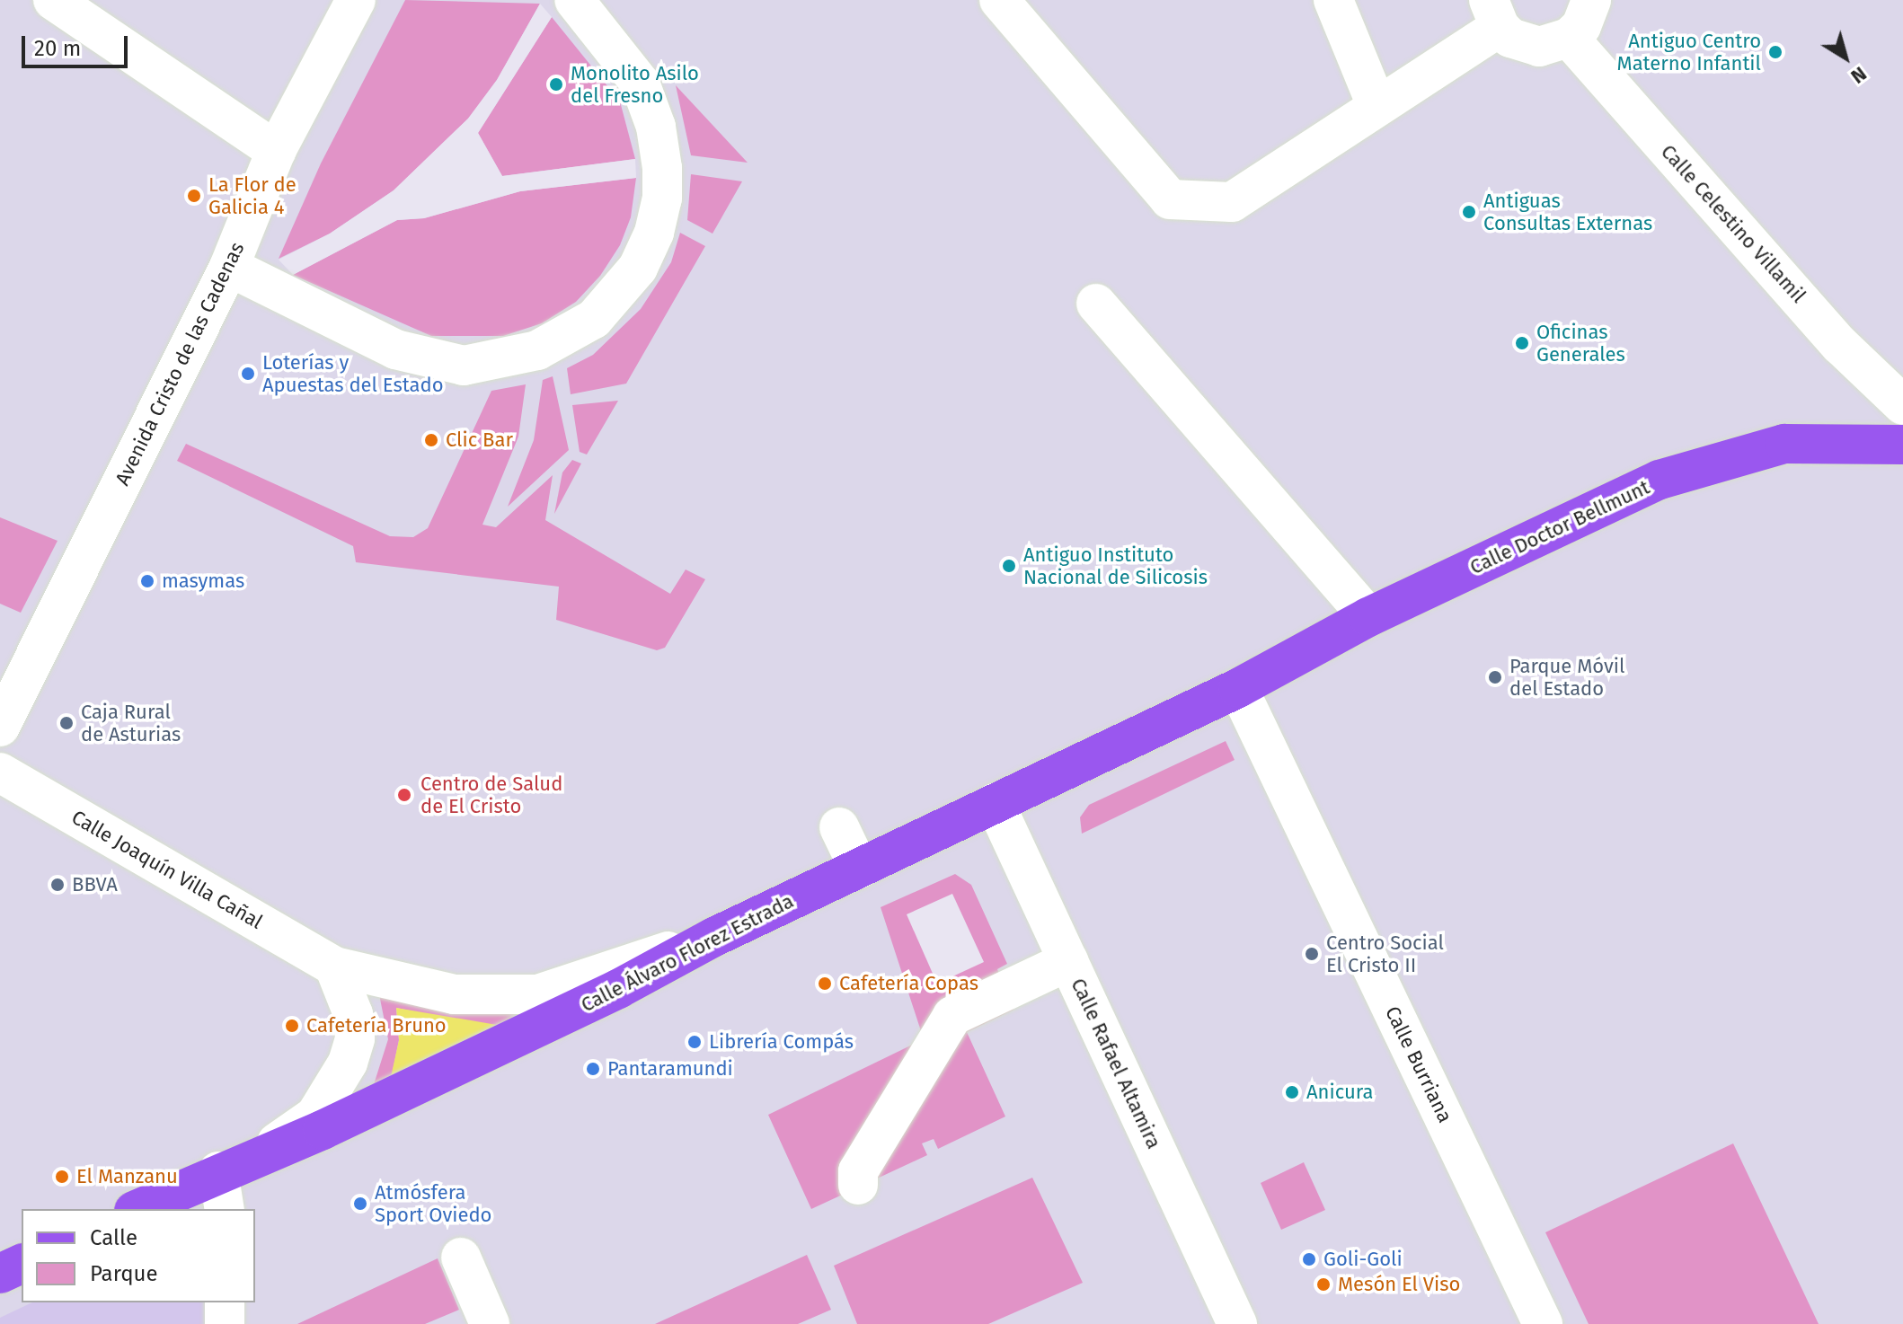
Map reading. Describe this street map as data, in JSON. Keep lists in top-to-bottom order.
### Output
{
  "streets": {
    "main road": ["Calle Doctor Bellmunt", "Calle Álvaro Florez Estrada"],
    "street": [
      "Calle Celestino Villamil",
      "Avenida Cristo de las Cadenas",
      "Calle Joaquín Villa Cañal",
      "Calle Rafael Altamira",
      "Calle Burriana"
    ]
  },
  "crossings": [
    ["Calle Doctor Bellmunt", "Calle Álvaro Florez Estrada"],
    ["Calle Doctor Bellmunt", "Calle Burriana"],
    ["Calle Joaquín Villa Cañal", "Calle Álvaro Florez Estrada"],
    ["Calle Álvaro Florez Estrada", "Calle Rafael Altamira"],
    ["Calle Álvaro Florez Estrada", "Calle Burriana"]
  ],
  "places": [
    "Antiguo Centro Materno Infantil",
    "Monolito Asilo del Fresno",
    "La Flor de Galicia 4",
    "Antiguas Consultas Externas",
    "Oficinas Generales",
    "Loterías y Apuestas del Estado",
    "Clic Bar",
    "Antiguo Instituto Nacional de Silicosis",
    "masymas",
    "Parque Móvil del Estado",
    "Caja Rural de Asturias",
    "Centro de Salud de El Cristo",
    "BBVA",
    "Centro Social El Cristo II",
    "Cafetería Copas",
    "Cafetería Bruno",
    "Librería Compás",
    "Pantaramundi",
    "Anicura",
    "El Manzanu",
    "Atmósfera Sport Oviedo",
    "Goli-Goli",
    "Mesón El Viso"
  ],
  "legend": ["Calle", "Parque"],
  "scale_bar": "20 m",
  "north": "bottom right"
}
